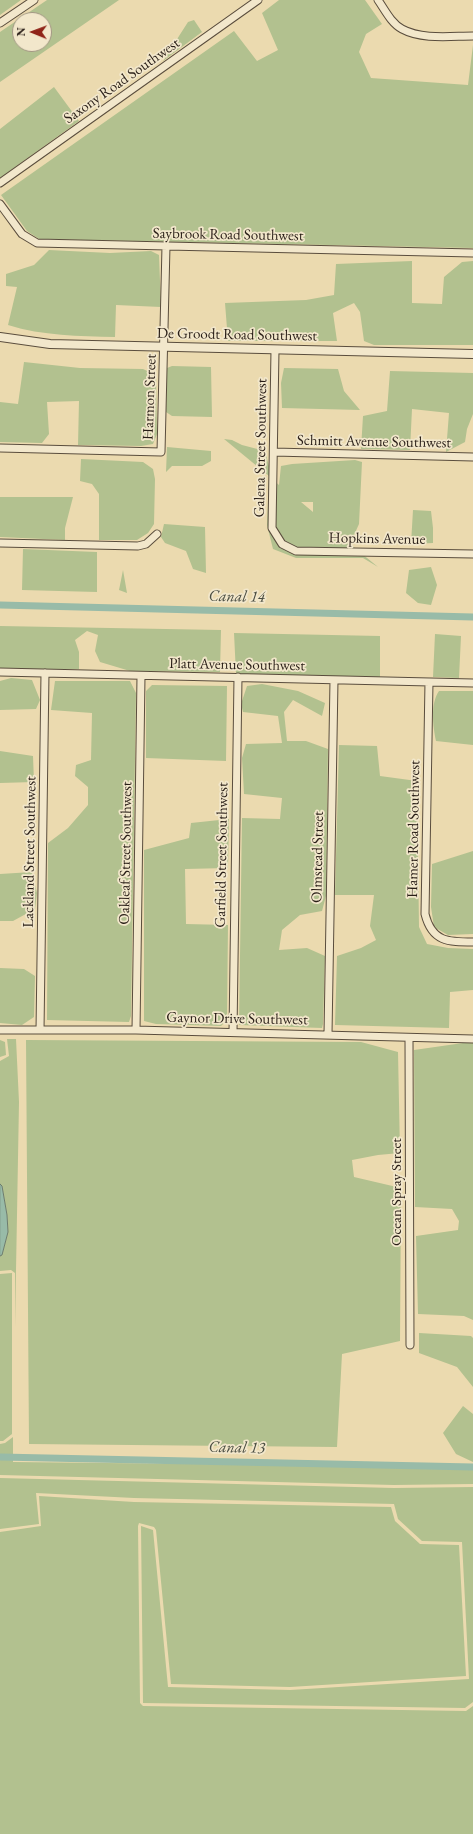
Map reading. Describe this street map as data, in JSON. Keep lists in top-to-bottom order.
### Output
{
  "streets": {
    "street": [
      "Saxony Road Southwest",
      "Saybrook Road Southwest",
      "De Groodt Road Southwest",
      "Harmon Street",
      "Schmitt Avenue Southwest",
      "Galena Street Southwest",
      "Hopkins Avenue",
      "Platt Avenue Southwest",
      "Hamer Road Southwest",
      "Lackland Street Southwest",
      "Oakleaf Street Southwest",
      "Garfield Street Southwest",
      "Olmstead Street",
      "Gaynor Drive Southwest",
      "Ocean Spray Street"
    ]
  },
  "crossings": [
    ["Saybrook Road Southwest", "Harmon Street"],
    ["De Groodt Road Southwest", "Harmon Street"],
    ["De Groodt Road Southwest", "Galena Street Southwest"],
    ["Schmitt Avenue Southwest", "Galena Street Southwest"],
    ["Galena Street Southwest", "Hopkins Avenue"],
    ["Platt Avenue Southwest", "Hamer Road Southwest"],
    ["Platt Avenue Southwest", "Lackland Street Southwest"],
    ["Platt Avenue Southwest", "Oakleaf Street Southwest"],
    ["Platt Avenue Southwest", "Garfield Street Southwest"],
    ["Platt Avenue Southwest", "Olmstead Street"],
    ["Lackland Street Southwest", "Gaynor Drive Southwest"],
    ["Oakleaf Street Southwest", "Gaynor Drive Southwest"],
    ["Garfield Street Southwest", "Gaynor Drive Southwest"],
    ["Olmstead Street", "Gaynor Drive Southwest"],
    ["Gaynor Drive Southwest", "Ocean Spray Street"]
  ],
  "water": ["Canal 14", "Canal 13"],
  "north": "left"
}
